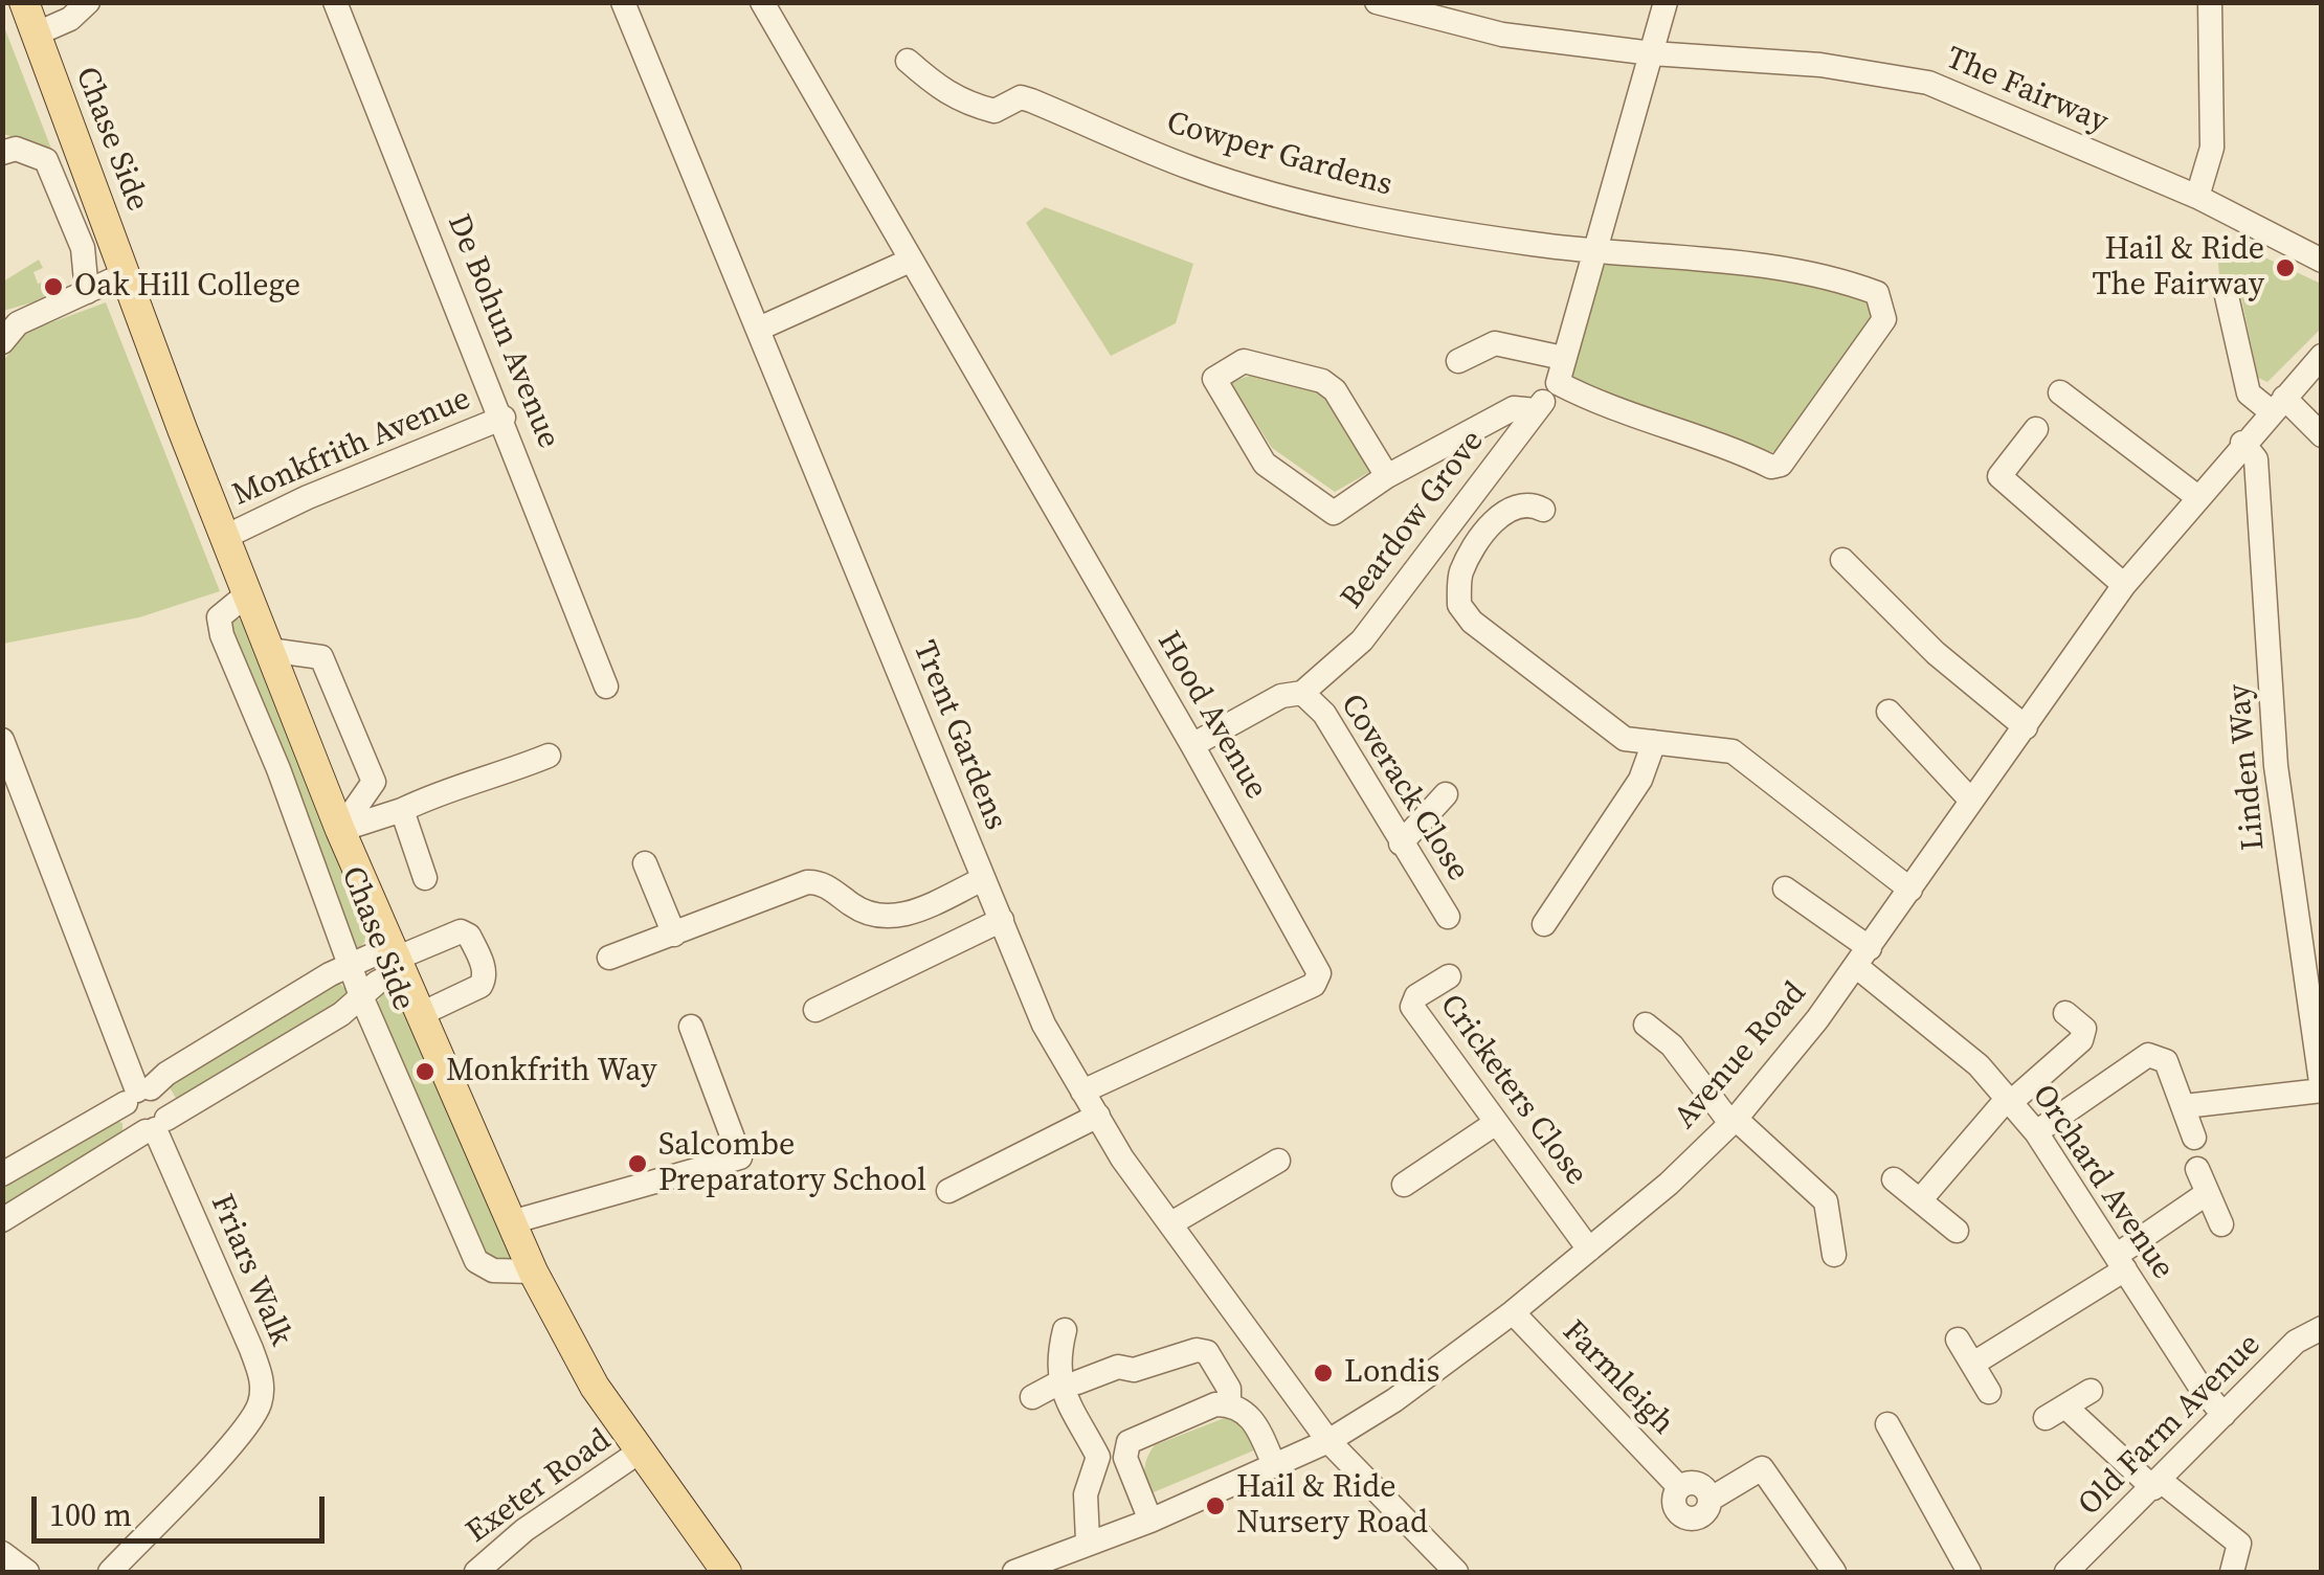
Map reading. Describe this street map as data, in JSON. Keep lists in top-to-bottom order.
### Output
{
  "streets": {
    "main road": ["Chase Side"],
    "street": [
      "The Fairway",
      "Cowper Gardens",
      "De Bohun Avenue",
      "Monkfrith Avenue",
      "Beardow Grove",
      "Hood Avenue",
      "Trent Gardens",
      "Linden Way",
      "Coverack Close",
      "Avenue Road",
      "Cricketers Close",
      "Orchard Avenue",
      "Friars Walk",
      "Farmleigh",
      "Old Farm Avenue",
      "Exeter Road"
    ]
  },
  "crossings": [
    ["Chase Side", "Monkfrith Avenue"],
    ["Chase Side", "Exeter Road"],
    ["Cowper Gardens", "Beardow Grove"],
    ["De Bohun Avenue", "Monkfrith Avenue"],
    ["Beardow Grove", "Coverack Close"],
    ["Hood Avenue", "Trent Gardens"],
    ["Hood Avenue", "Coverack Close"],
    ["Trent Gardens", "Avenue Road"],
    ["Linden Way", "Avenue Road"],
    ["Avenue Road", "Cricketers Close"],
    ["Avenue Road", "Orchard Avenue"],
    ["Avenue Road", "Farmleigh"],
    ["Orchard Avenue", "Old Farm Avenue"]
  ],
  "places": [
    "Hail & Ride The Fairway",
    "Oak Hill College",
    "Monkfrith Way",
    "Salcombe Preparatory School",
    "Londis",
    "Hail & Ride Nursery Road"
  ],
  "scale_bar": "100 m"
}
